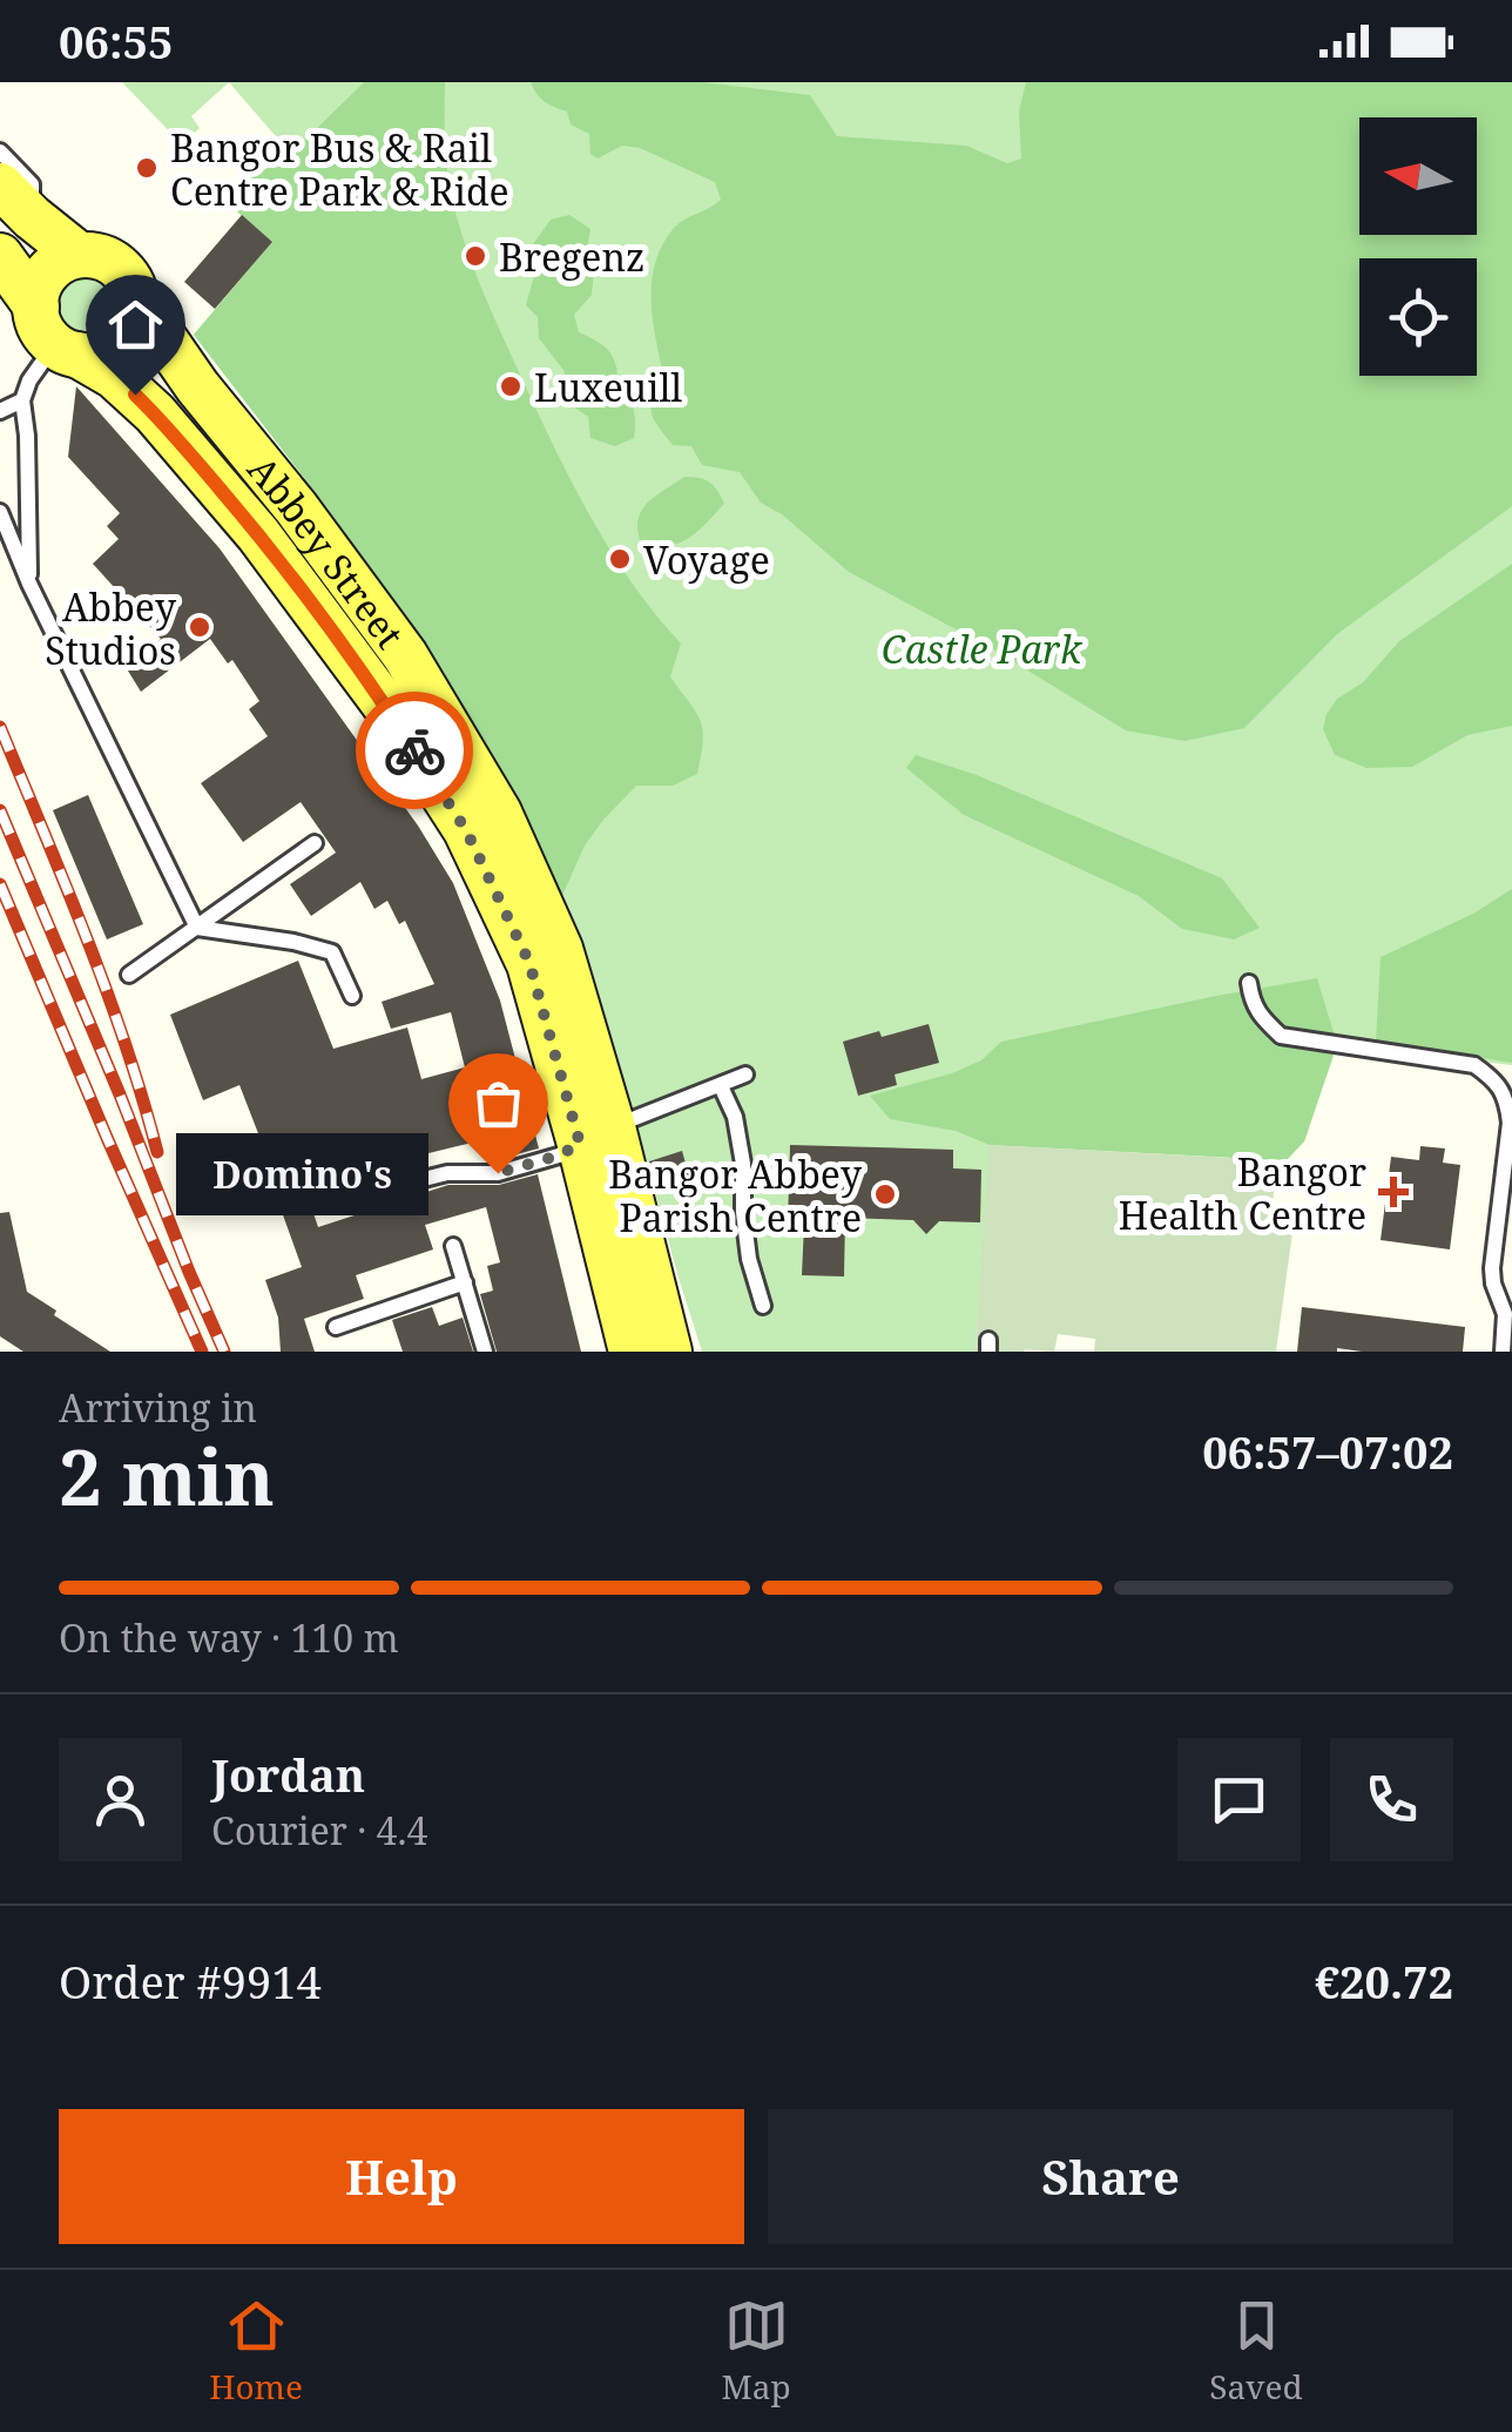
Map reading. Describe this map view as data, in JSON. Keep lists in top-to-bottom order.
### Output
{
  "streets": {
    "main road": ["Abbey Street"]
  },
  "parks": ["Castle Park"],
  "places": {
    "other": [
      "Bangor Bus & Rail Centre Park & Ride",
      "Bregenz",
      "Luxeuill",
      "Voyage",
      "Abbey Studios",
      "Domino's",
      "Bangor Abbey Parish Centre"
    ],
    "health": ["Bangor Health Centre"]
  },
  "north": "left",
  "page": {
    "status": "06:55",
    "bubble": "Domino's",
    "heading": ["2 min", "Arriving in", "06:57–07:02"],
    "panel": [
      "Jordan",
      "Courier · 4.4",
      "Order #9914",
      "€20.72"
    ],
    "bar": "On the way · 110 m",
    "buttons": ["Help", "Share"],
    "tabs": ["Home", "Map", "Saved"]
  }
}
